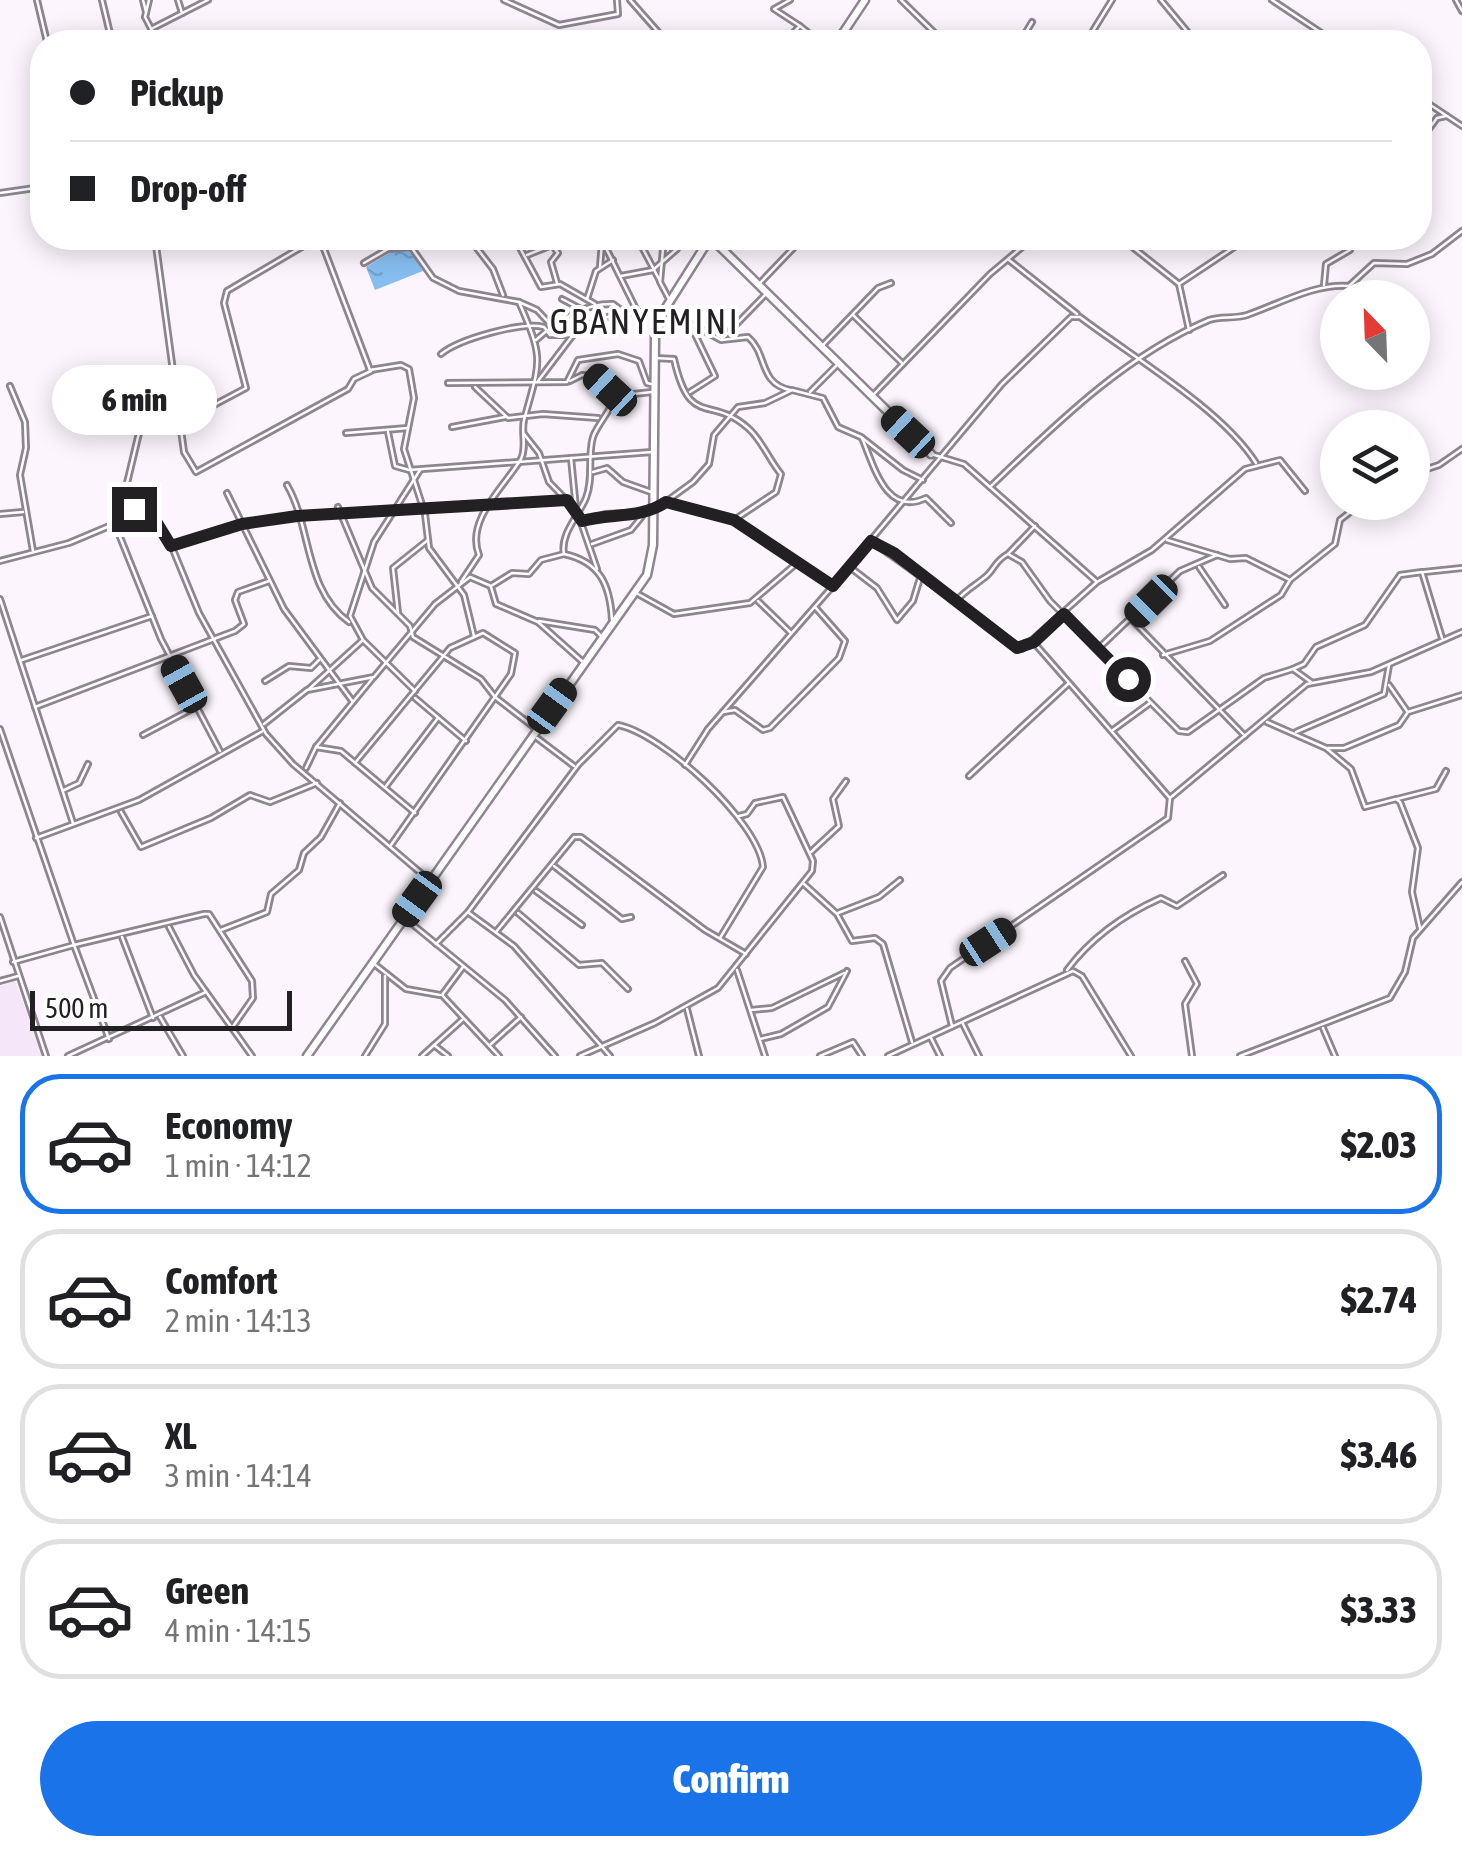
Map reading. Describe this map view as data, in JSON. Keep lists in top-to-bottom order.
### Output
{
  "districts": ["GBANYEMINI"],
  "scale_bar": "500 m",
  "north": "top left",
  "page": {
    "banner": ["Pickup", "Drop-off"],
    "bubble": "6 min",
    "scale": "500 m",
    "list": [
      {
        "name": "Economy",
        "note": "1 min · 14:12",
        "value": "$2.03"
      },
      {
        "name": "Comfort",
        "note": "2 min · 14:13",
        "value": "$2.74"
      },
      {
        "name": "XL",
        "note": "3 min · 14:14",
        "value": "$3.46"
      },
      {
        "name": "Green",
        "note": "4 min · 14:15",
        "value": "$3.33"
      }
    ],
    "buttons": "Confirm"
  }
}
